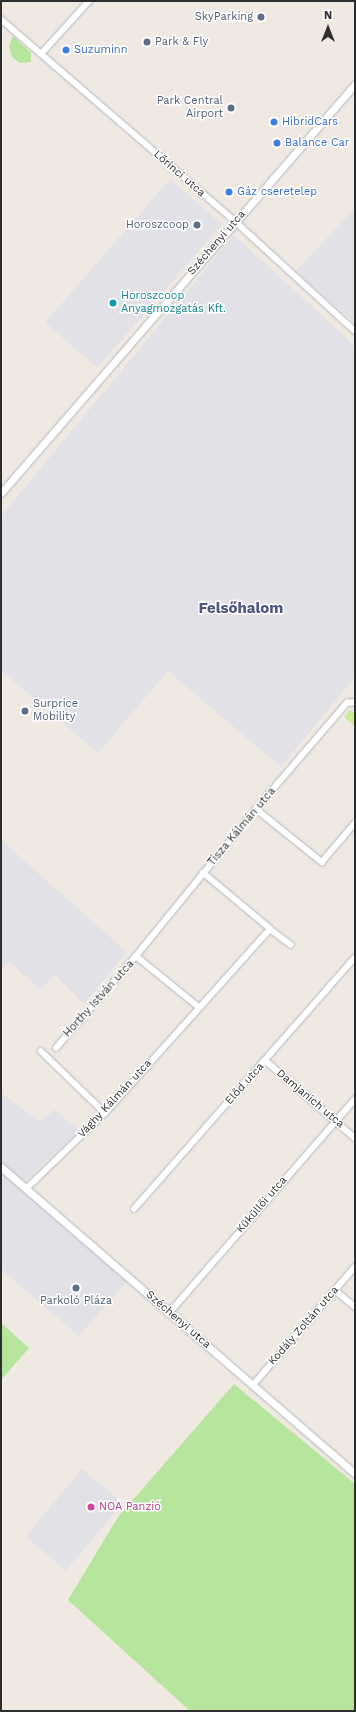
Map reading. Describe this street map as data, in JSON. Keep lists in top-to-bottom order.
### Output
{
  "streets": {
    "street": [
      "Lőrinci utca",
      "Széchenyi utca",
      "Tisza Kálmán utca",
      "Horthy István utca",
      "Előd utca",
      "Vághy Kálmán utca",
      "Damjanich utca",
      "Küküllői utca",
      "Kodály Zoltán utca"
    ]
  },
  "crossings": [
    ["Lőrinci utca", "Széchenyi utca"],
    ["Széchenyi utca", "Vághy Kálmán utca"],
    ["Széchenyi utca", "Küküllői utca"],
    ["Széchenyi utca", "Kodály Zoltán utca"],
    ["Tisza Kálmán utca", "Horthy István utca"],
    ["Horthy István utca", "Vághy Kálmán utca"],
    ["Előd utca", "Damjanich utca"],
    ["Damjanich utca", "Küküllői utca"]
  ],
  "districts": ["Felsőhalom"],
  "places": [
    "SkyParking",
    "Park & Fly",
    "Suzuminn",
    "Park Central Airport",
    "HibridCars",
    "Balance Car",
    "Gáz cseretelep",
    "Horoszcoop",
    "Horoszcoop Anyagmozgatás Kft.",
    "Surprice Mobility",
    "Parkoló Pláza",
    "NOA Panzió"
  ],
  "north": "top"
}
